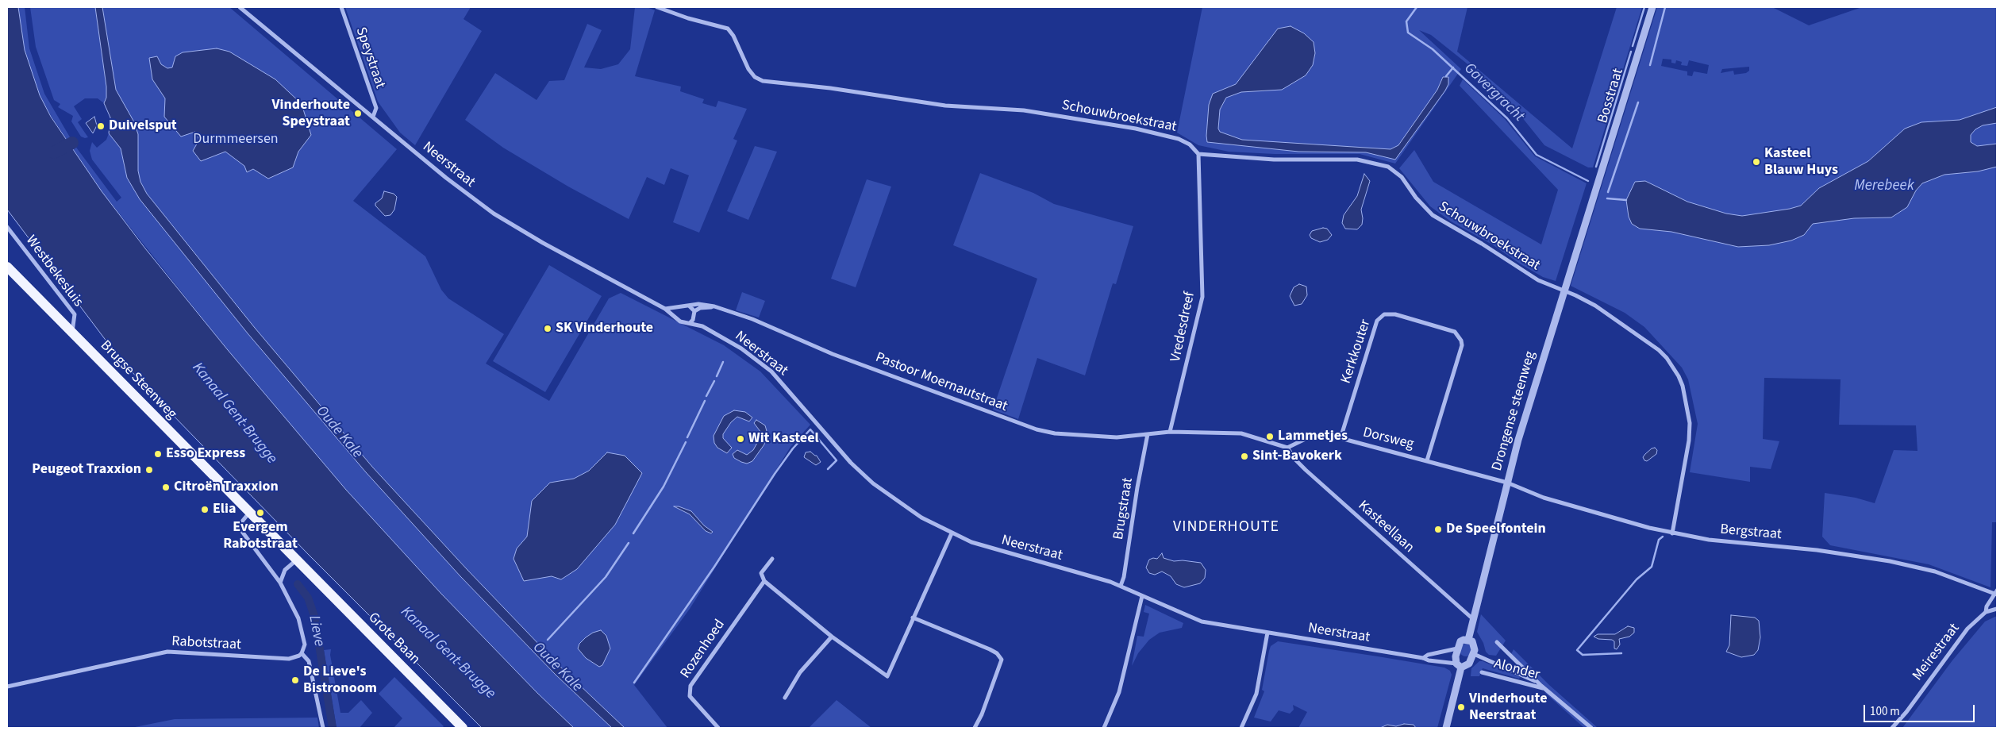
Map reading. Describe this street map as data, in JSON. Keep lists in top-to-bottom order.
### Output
{
  "streets": {
    "main road": ["Brugse Steenweg", "Grote Baan"],
    "street": [
      "Speystraat",
      "Bosstraat",
      "Schouwbroekstraat",
      "Neerstraat",
      "Westbekesluis",
      "Vredesdreef",
      "Kerkkouter",
      "Pastoor Moernautstraat",
      "Drongense steenweg",
      "Dorsweg",
      "Brugstraat",
      "Kasteellaan",
      "Bergstraat",
      "Rabotstraat",
      "Rozenhoed",
      "Meirestraat",
      "Alonder"
    ]
  },
  "crossings": [
    ["Speystraat", "Neerstraat"],
    ["Bosstraat", "Drongense steenweg"],
    ["Schouwbroekstraat", "Vredesdreef"],
    ["Schouwbroekstraat", "Drongense steenweg"],
    ["Schouwbroekstraat", "Bergstraat"],
    ["Neerstraat", "Pastoor Moernautstraat"],
    ["Neerstraat", "Brugstraat"],
    ["Westbekesluis", "Brugse Steenweg"],
    ["Vredesdreef", "Pastoor Moernautstraat"],
    ["Kerkkouter", "Dorsweg"],
    ["Brugse Steenweg", "Grote Baan"],
    ["Pastoor Moernautstraat", "Brugstraat"],
    ["Drongense steenweg", "Dorsweg"],
    ["Drongense steenweg", "Kasteellaan"],
    ["Drongense steenweg", "Bergstraat"],
    ["Dorsweg", "Kasteellaan"],
    ["Dorsweg", "Bergstraat"],
    ["Bergstraat", "Meirestraat"]
  ],
  "districts": ["VINDERHOUTE"],
  "water": [
    "Gavergracht",
    "Merebeek",
    "Kanaal Gent-Brugge",
    "Oude Kale",
    "Lieve"
  ],
  "parks": ["Durmmeersen"],
  "places": [
    "Vinderhoute Speystraat",
    "Duivelsput",
    "Kasteel Blauw Huys",
    "SK Vinderhoute",
    "Lammetjes",
    "Wit Kasteel",
    "Esso Express",
    "Sint-Bavokerk",
    "Peugeot Traxxion",
    "Citroën Traxxion",
    "Elia",
    "Evergem Rabotstraat",
    "De Speelfontein",
    "De Lieve's Bistronoom",
    "Vinderhoute Neerstraat"
  ],
  "scale_bar": "100 m"
}
